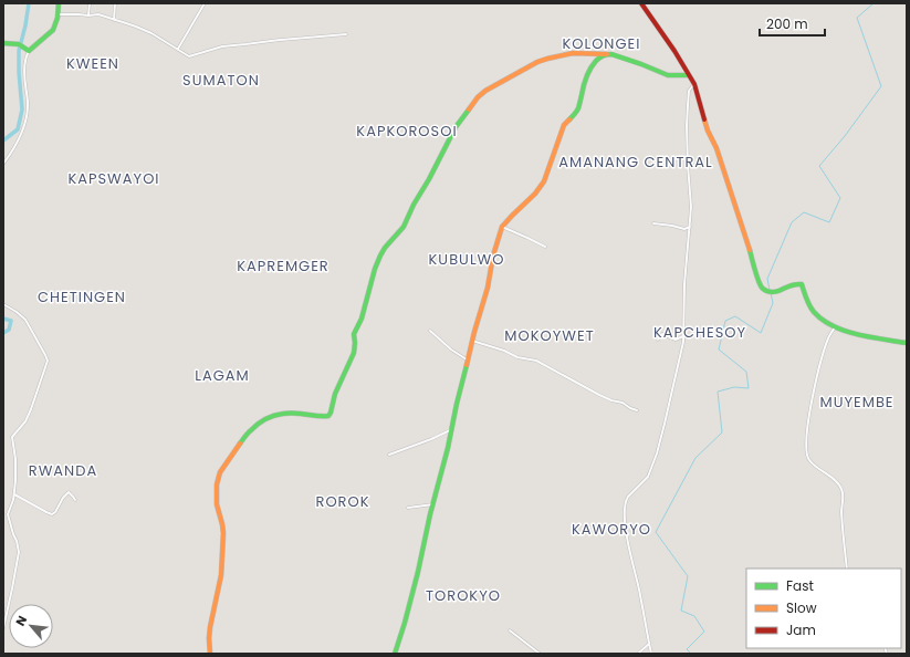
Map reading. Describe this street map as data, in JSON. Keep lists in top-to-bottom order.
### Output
{
  "districts": [
    "KOLONGEI",
    "KWEEN",
    "SUMATON",
    "KAPKOROSOI",
    "AMANANG CENTRAL",
    "KAPSWAYOI",
    "KUBULWO",
    "KAPREMGER",
    "CHETINGEN",
    "KAPCHESOY",
    "MOKOYWET",
    "LAGAM",
    "MUYEMBE",
    "RWANDA",
    "ROROK",
    "KAWORYO",
    "TOROKYO"
  ],
  "legend": ["Fast", "Slow", "Jam"],
  "scale_bar": "200 m",
  "north": "top left"
}
